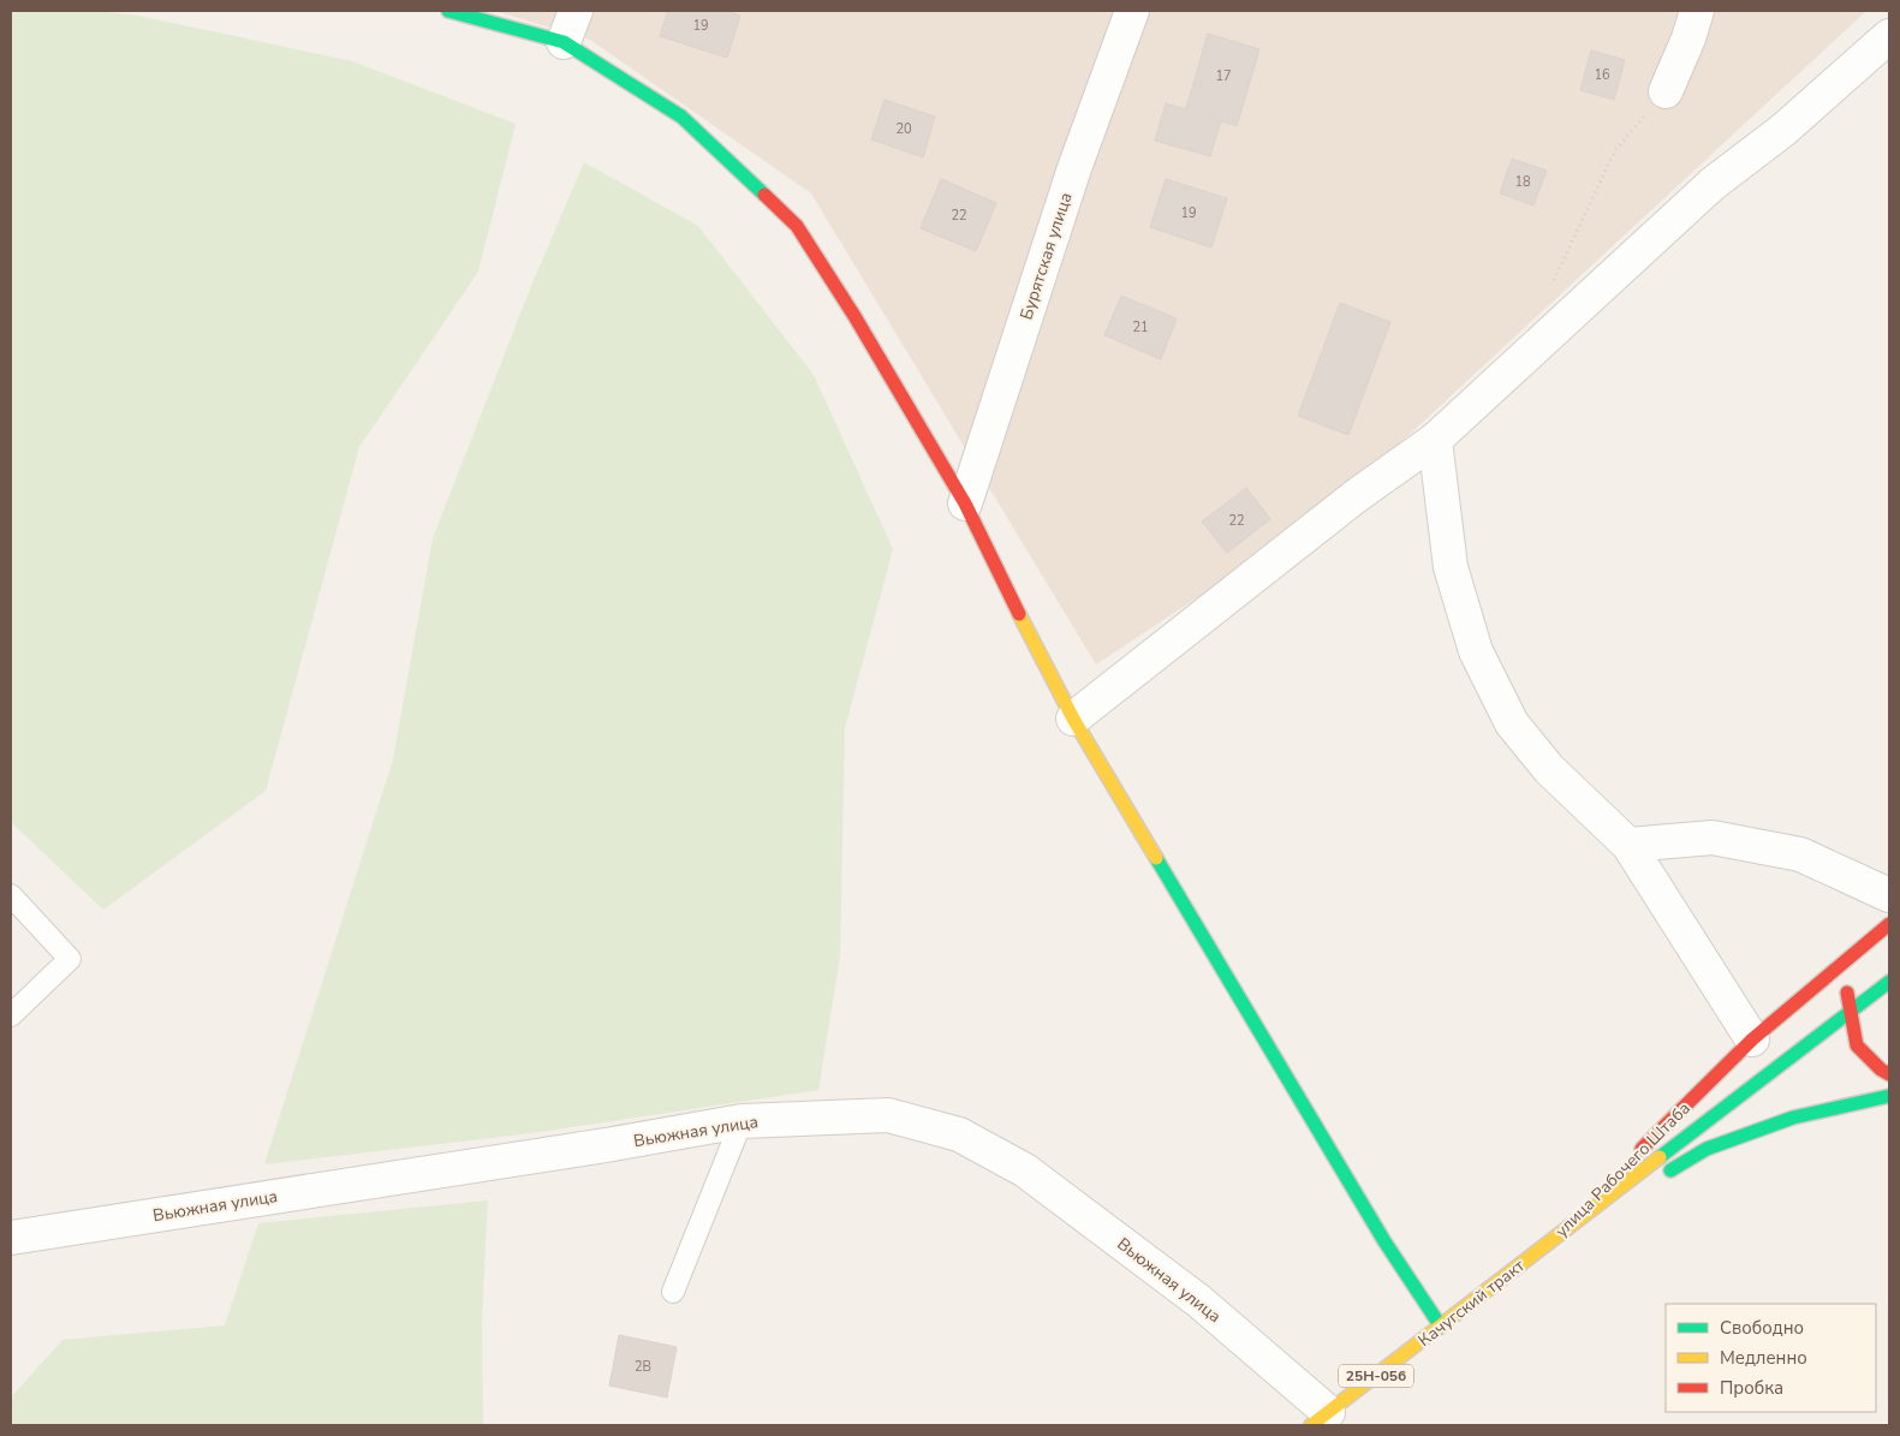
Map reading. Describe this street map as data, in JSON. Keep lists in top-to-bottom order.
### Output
{
  "streets": {
    "main road": ["улица Рабочего Штаба", "Качугский тракт", "25Н-056"],
    "street": ["Бурятская улица", "Вьюжная улица"]
  },
  "crossings": [
    ["Вьюжная улица", "Качугский тракт"],
    ["улица Рабочего Штаба", "Качугский тракт"]
  ],
  "house_numbers": [
    "19",
    "16",
    "17",
    "20",
    "18",
    "19",
    "22",
    "21",
    "22",
    "2В"
  ],
  "legend": ["Свободно", "Медленно", "Пробка"]
}
